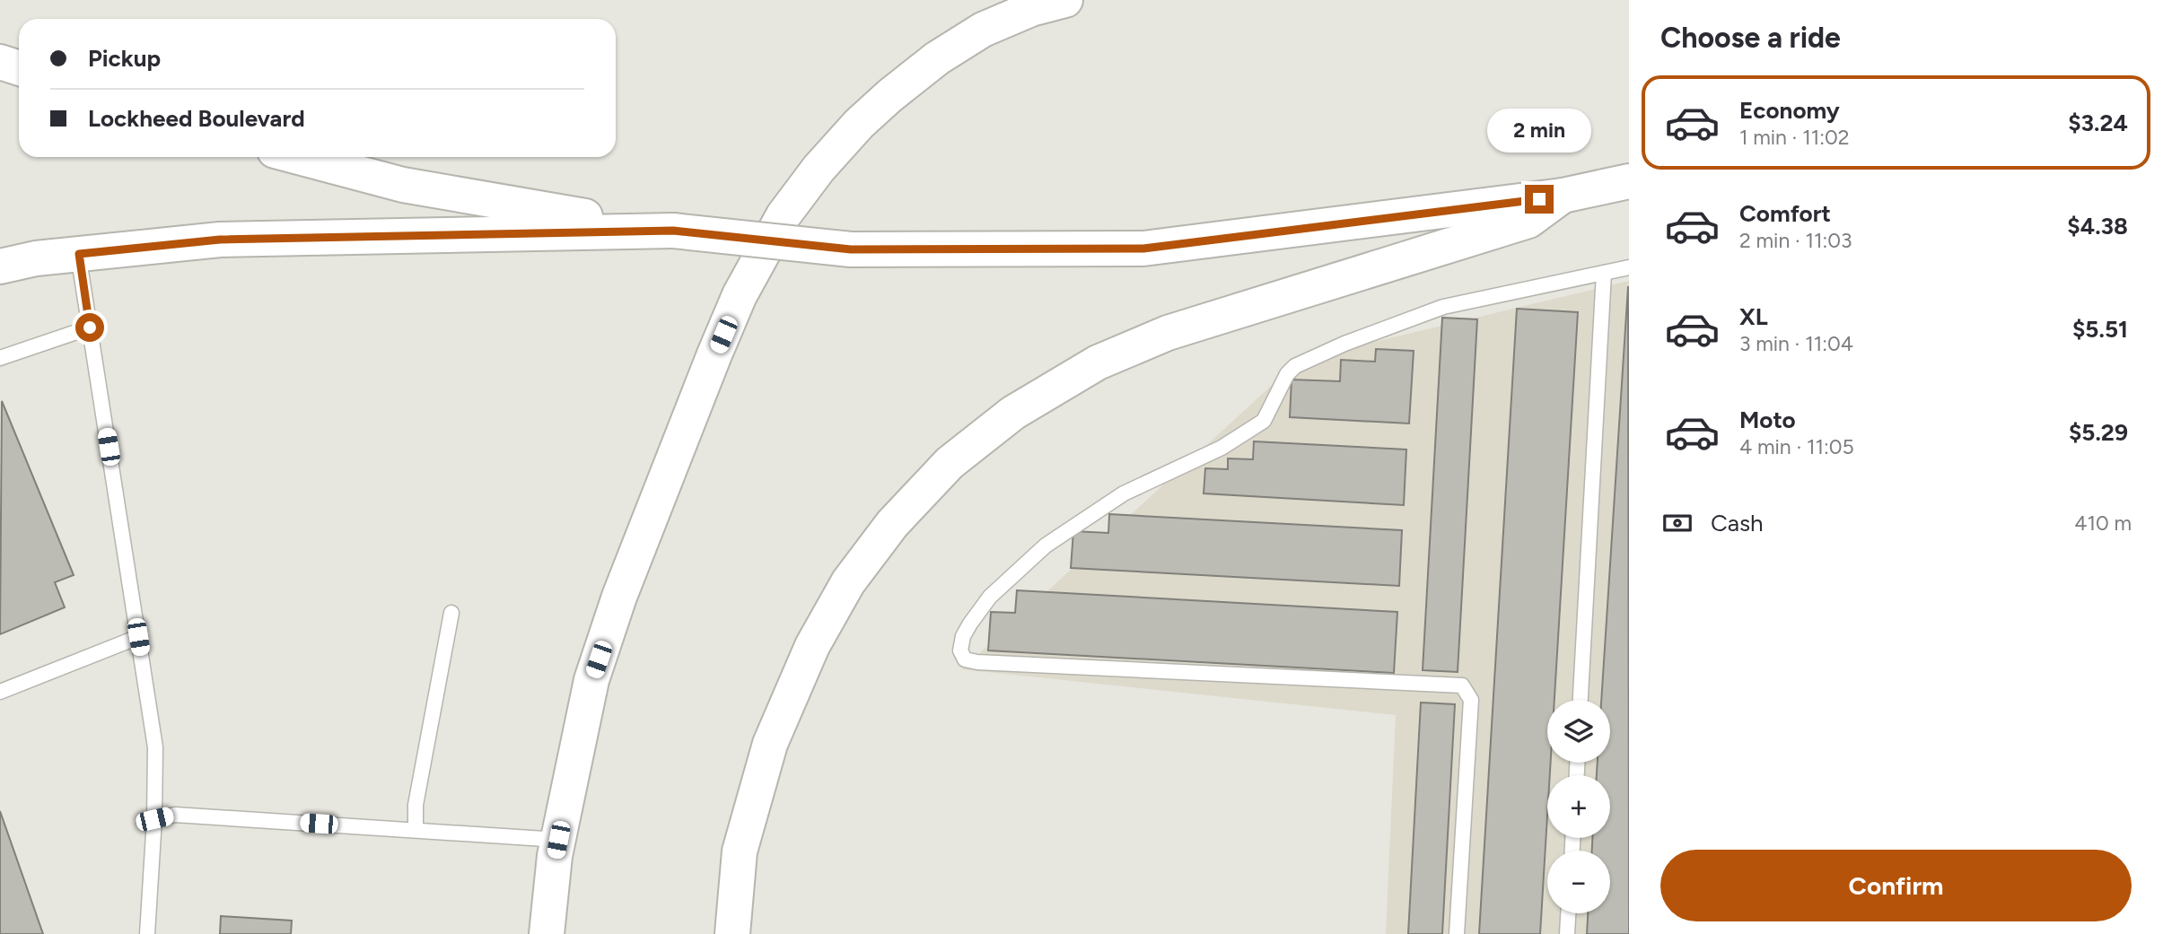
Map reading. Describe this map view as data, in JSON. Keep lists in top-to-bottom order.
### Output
{
  "page": {
    "heading": "Choose a ride",
    "banner": ["Pickup", "Lockheed Boulevard"],
    "list": [
      {
        "name": "Economy",
        "note": "1 min · 11:02",
        "value": "$3.24"
      },
      {
        "name": "Comfort",
        "note": "2 min · 11:03",
        "value": "$4.38"
      },
      {
        "name": "XL",
        "note": "3 min · 11:04",
        "value": "$5.51"
      },
      {
        "name": "Moto",
        "note": "4 min · 11:05",
        "value": "$5.29"
      }
    ],
    "bubble": "2 min",
    "pay": ["Cash", "410 m"],
    "map_buttons": ["+", "−"],
    "buttons": "Confirm"
  }
}
